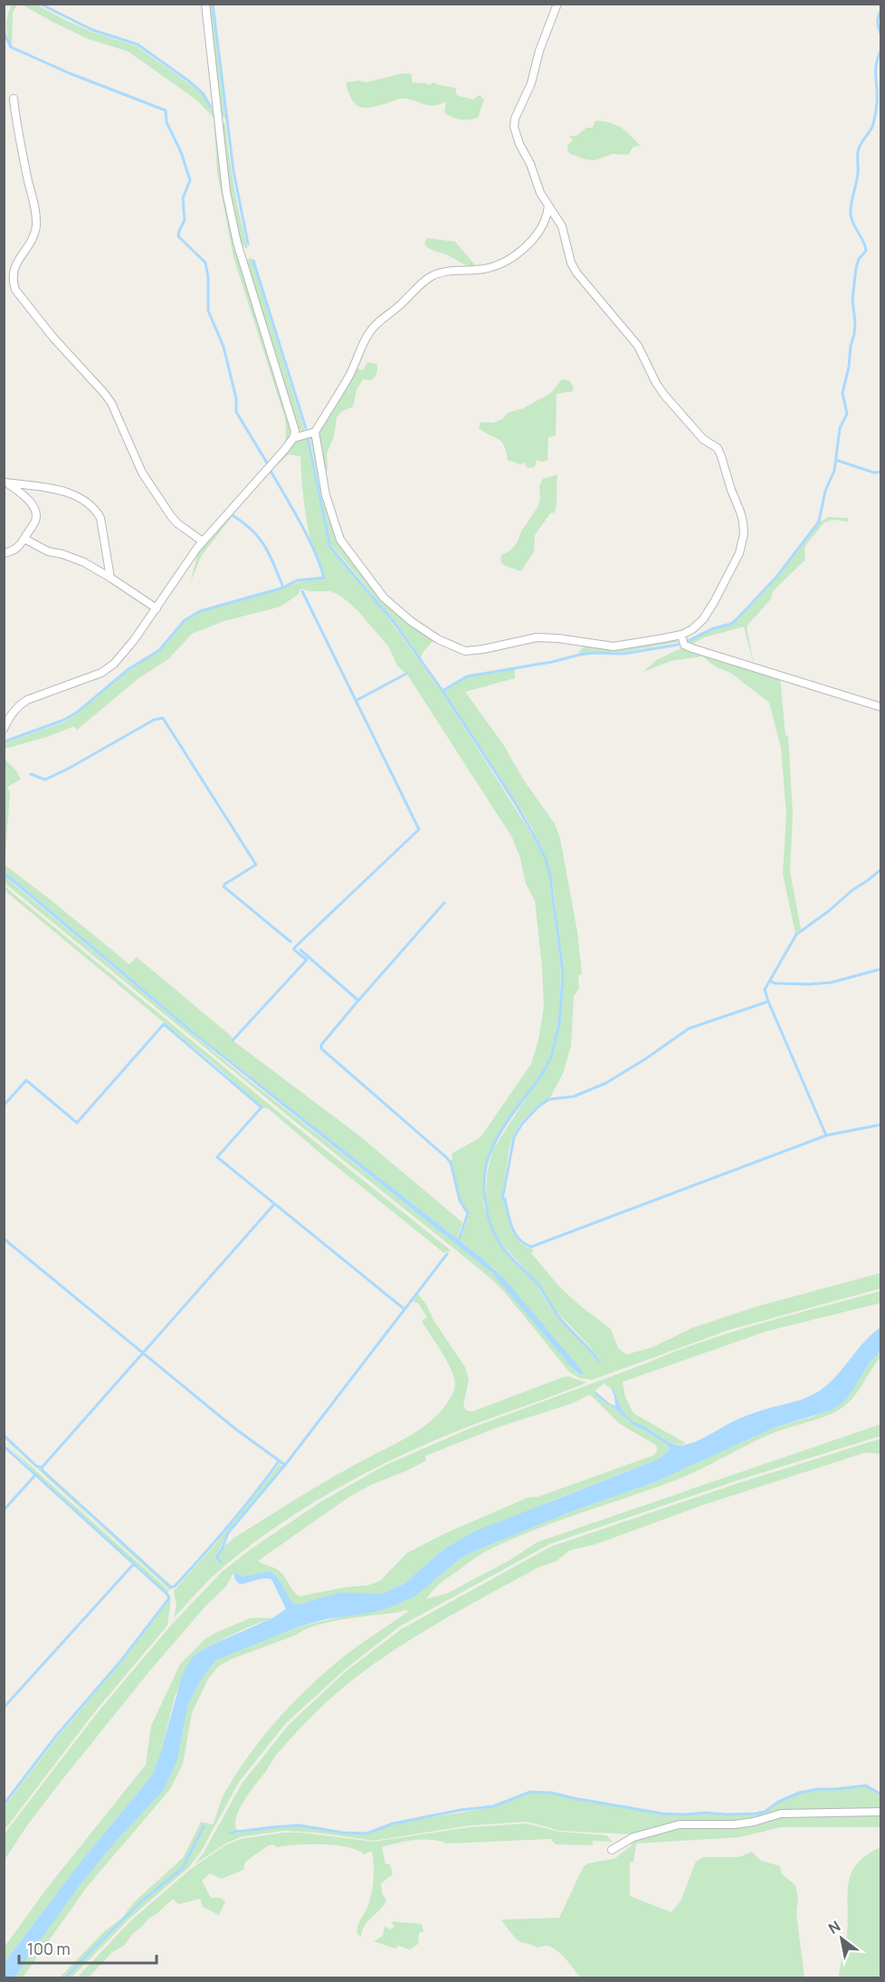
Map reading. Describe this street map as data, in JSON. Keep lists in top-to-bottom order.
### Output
{
  "scale_bar": "100 m",
  "north": "top left"
}
